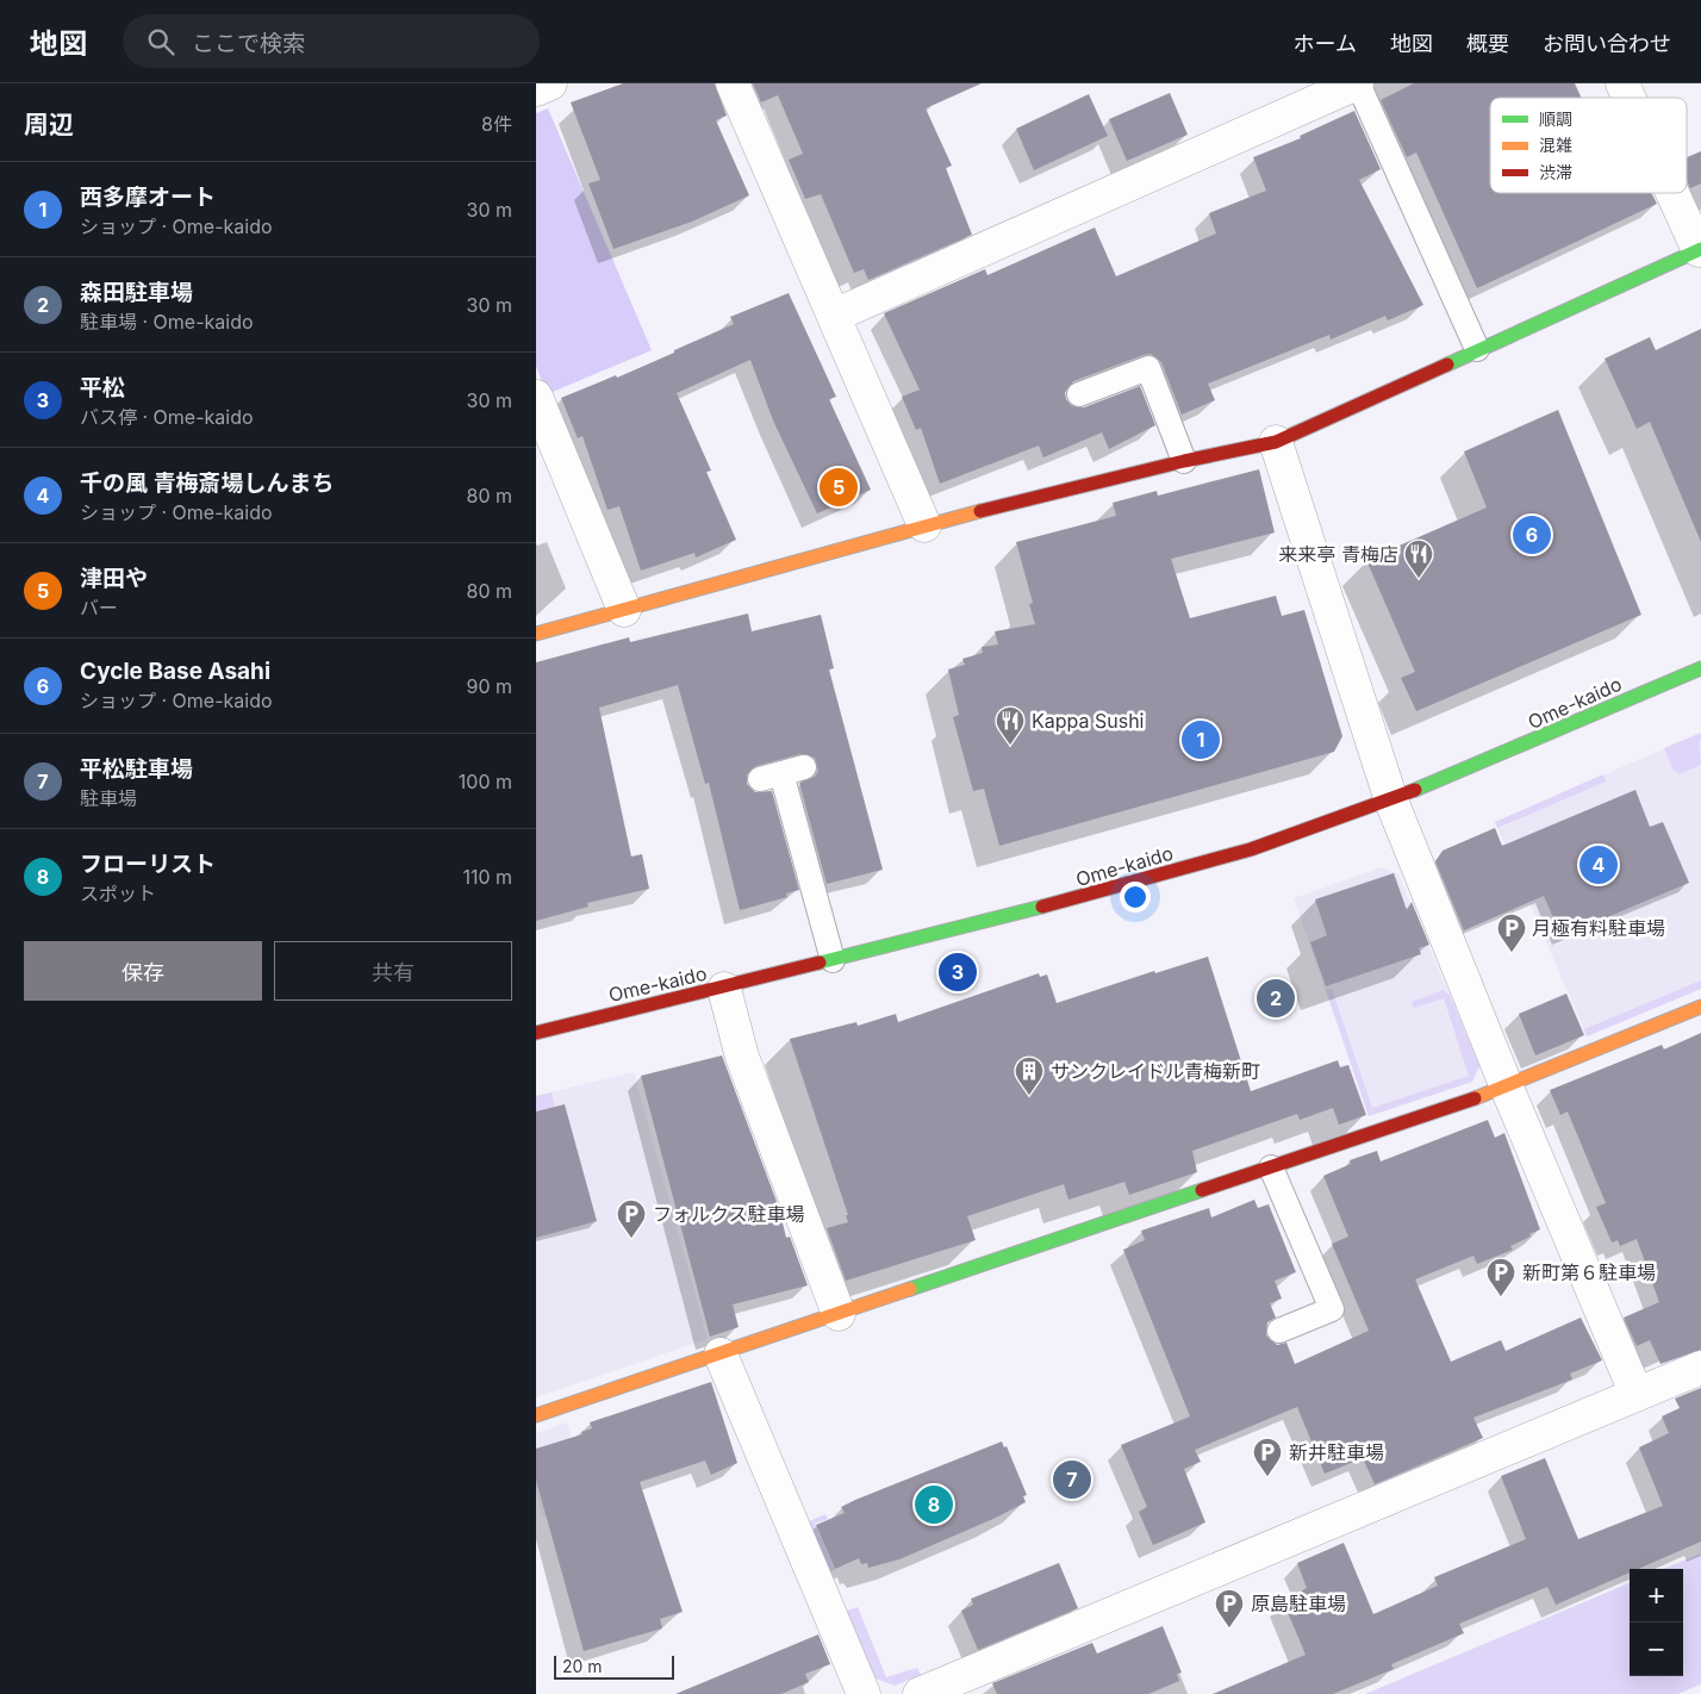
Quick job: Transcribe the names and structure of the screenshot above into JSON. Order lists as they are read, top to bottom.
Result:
{
  "streets": {
    "street": ["Ome-kaido"]
  },
  "places": {
    "restaurant": ["来来亭 青梅店", "Kappa Sushi"],
    "parking": [
      "月極有料駐車場",
      "フォルクス駐車場",
      "新町第６駐車場",
      "新井駐車場",
      "原島駐車場"
    ],
    "building": ["サンクレイドル青梅新町"]
  },
  "legend": ["順調", "混雑", "渋滞"],
  "scale_bar": "20 m",
  "page": {
    "header": "地図",
    "search": "ここで検索",
    "nav": [
      "ホーム",
      "地図",
      "概要",
      "お問い合わせ"
    ],
    "heading": ["周辺", "8件"],
    "list": [
      {
        "mark": "1",
        "name": "西多摩オート",
        "note": "ショップ · Ome-kaido",
        "value": "30 m"
      },
      {
        "mark": "2",
        "name": "森田駐車場",
        "note": "駐車場 · Ome-kaido",
        "value": "30 m"
      },
      {
        "mark": "3",
        "name": "平松",
        "note": "バス停 · Ome-kaido",
        "value": "30 m"
      },
      {
        "mark": "4",
        "name": "千の風 青梅斎場しんまち",
        "note": "ショップ · Ome-kaido",
        "value": "80 m"
      },
      {
        "mark": "5",
        "name": "津田や",
        "note": "バー",
        "value": "80 m"
      },
      {
        "mark": "6",
        "name": "Cycle Base Asahi",
        "note": "ショップ · Ome-kaido",
        "value": "90 m"
      },
      {
        "mark": "7",
        "name": "平松駐車場",
        "note": "駐車場",
        "value": "100 m"
      },
      {
        "mark": "8",
        "name": "フローリスト",
        "note": "スポット",
        "value": "110 m"
      }
    ],
    "pins": [
      "5",
      "6",
      "1",
      "4",
      "3",
      "2",
      "7",
      "8"
    ],
    "buttons": ["保存", "共有"],
    "map_buttons": ["+", "−"],
    "scale": "20 m"
  }
}
